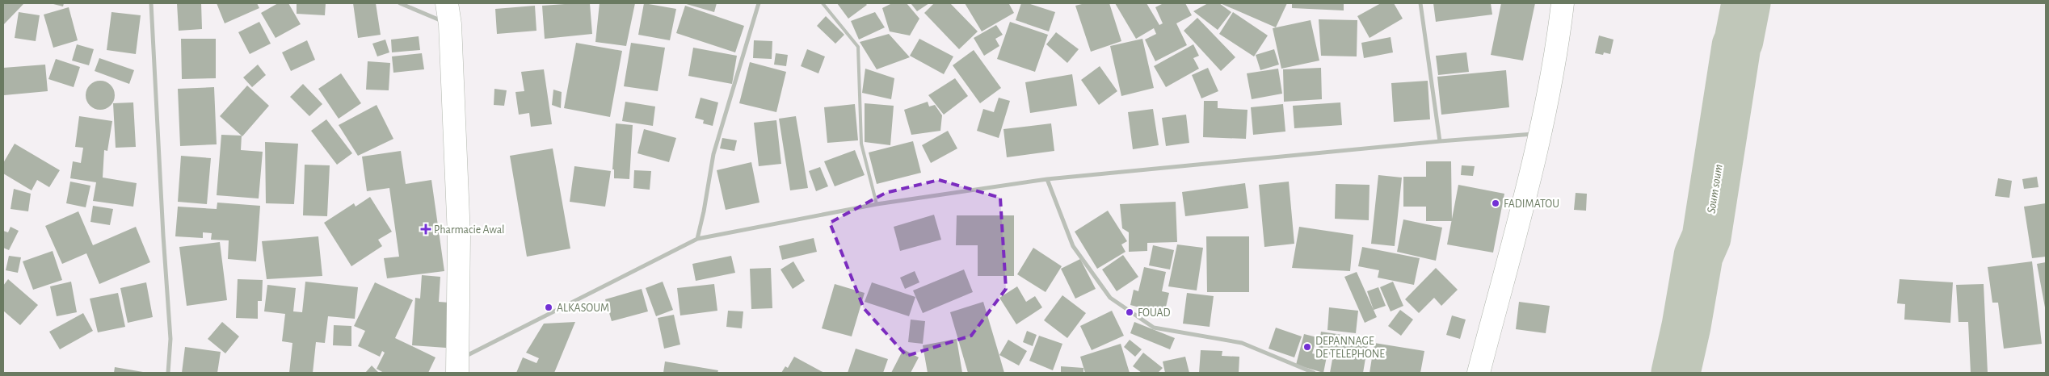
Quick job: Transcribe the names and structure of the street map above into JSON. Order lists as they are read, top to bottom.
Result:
{
  "water": ["Soum soum"],
  "places": {
    "other": [
      "FADIMATOU",
      "ALKASOUM",
      "FOUAD",
      "DEPANNAGE DE TELEPHONE"
    ],
    "health": ["Pharmacie Awal"]
  }
}
